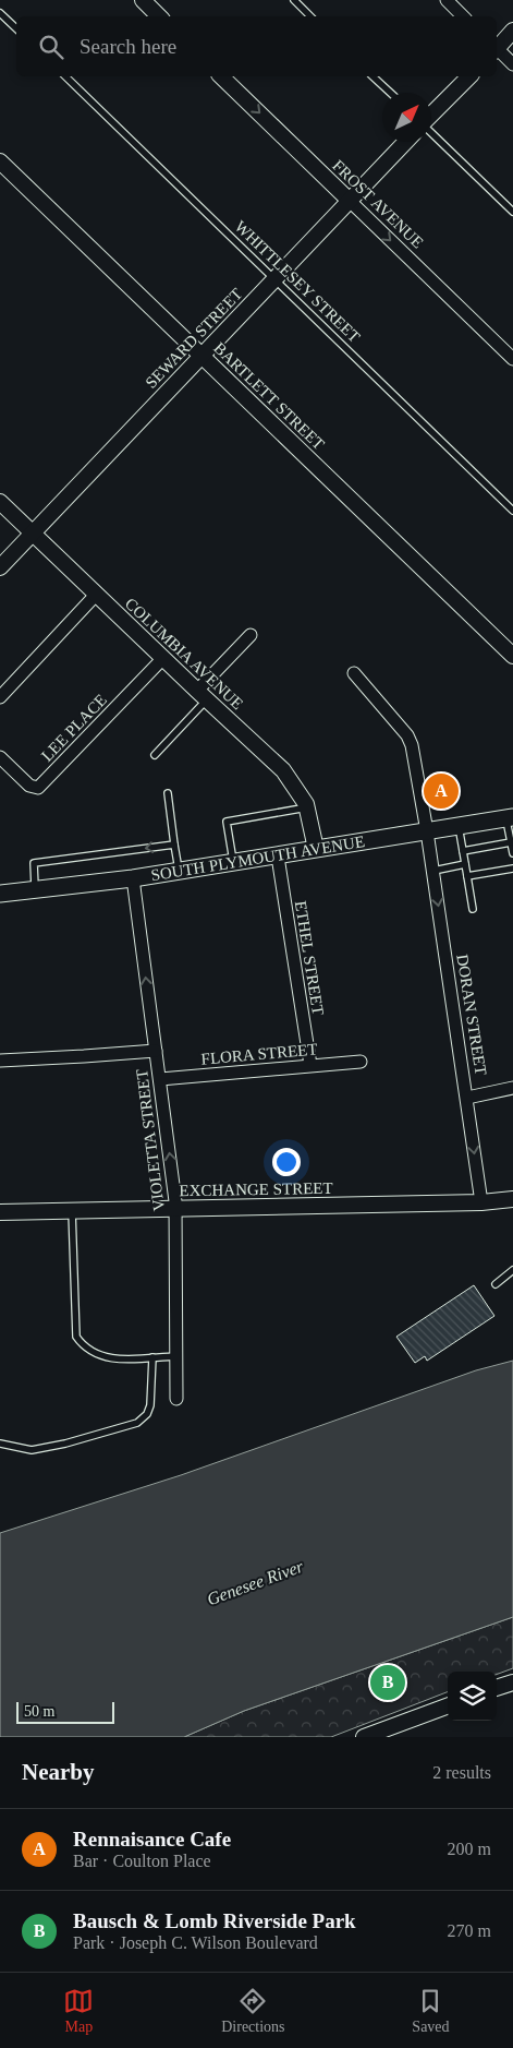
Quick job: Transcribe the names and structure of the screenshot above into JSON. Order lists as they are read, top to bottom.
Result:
{
  "streets": {
    "main road": ["SOUTH PLYMOUTH AVENUE"],
    "street": [
      "FROST AVENUE",
      "SEWARD STREET",
      "BARTLETT STREET",
      "COLUMBIA AVENUE",
      "LEE PLACE",
      "ETHEL STREET",
      "DORAN STREET",
      "FLORA STREET",
      "VIOLETTA STREET",
      "EXCHANGE STREET"
    ],
    "lane": ["WHITTLESEY STREET"]
  },
  "crossings": [
    ["FROST AVENUE", "SEWARD STREET"],
    ["WHITTLESEY STREET", "SEWARD STREET"],
    ["SEWARD STREET", "BARTLETT STREET"],
    ["SEWARD STREET", "COLUMBIA AVENUE"],
    ["COLUMBIA AVENUE", "LEE PLACE"],
    ["COLUMBIA AVENUE", "SOUTH PLYMOUTH AVENUE"],
    ["SOUTH PLYMOUTH AVENUE", "ETHEL STREET"],
    ["SOUTH PLYMOUTH AVENUE", "DORAN STREET"],
    ["SOUTH PLYMOUTH AVENUE", "VIOLETTA STREET"],
    ["ETHEL STREET", "FLORA STREET"],
    ["DORAN STREET", "EXCHANGE STREET"],
    ["FLORA STREET", "VIOLETTA STREET"],
    ["VIOLETTA STREET", "EXCHANGE STREET"]
  ],
  "one_way": ["FROST AVENUE", "DORAN STREET", "VIOLETTA STREET"],
  "water": ["Genesee River"],
  "scale_bar": "50 m",
  "north": "top right",
  "page": {
    "search": "Search here",
    "pins": ["A", "B"],
    "scale": "50 m",
    "heading": ["Nearby", "2 results"],
    "list": [
      {
        "mark": "A",
        "name": "Rennaisance Cafe",
        "note": "Bar · Coulton Place",
        "value": "200 m"
      },
      {
        "mark": "B",
        "name": "Bausch & Lomb Riverside Park",
        "note": "Park · Joseph C. Wilson Boulevard",
        "value": "270 m"
      }
    ],
    "nav": ["Map", "Directions", "Saved"]
  }
}
